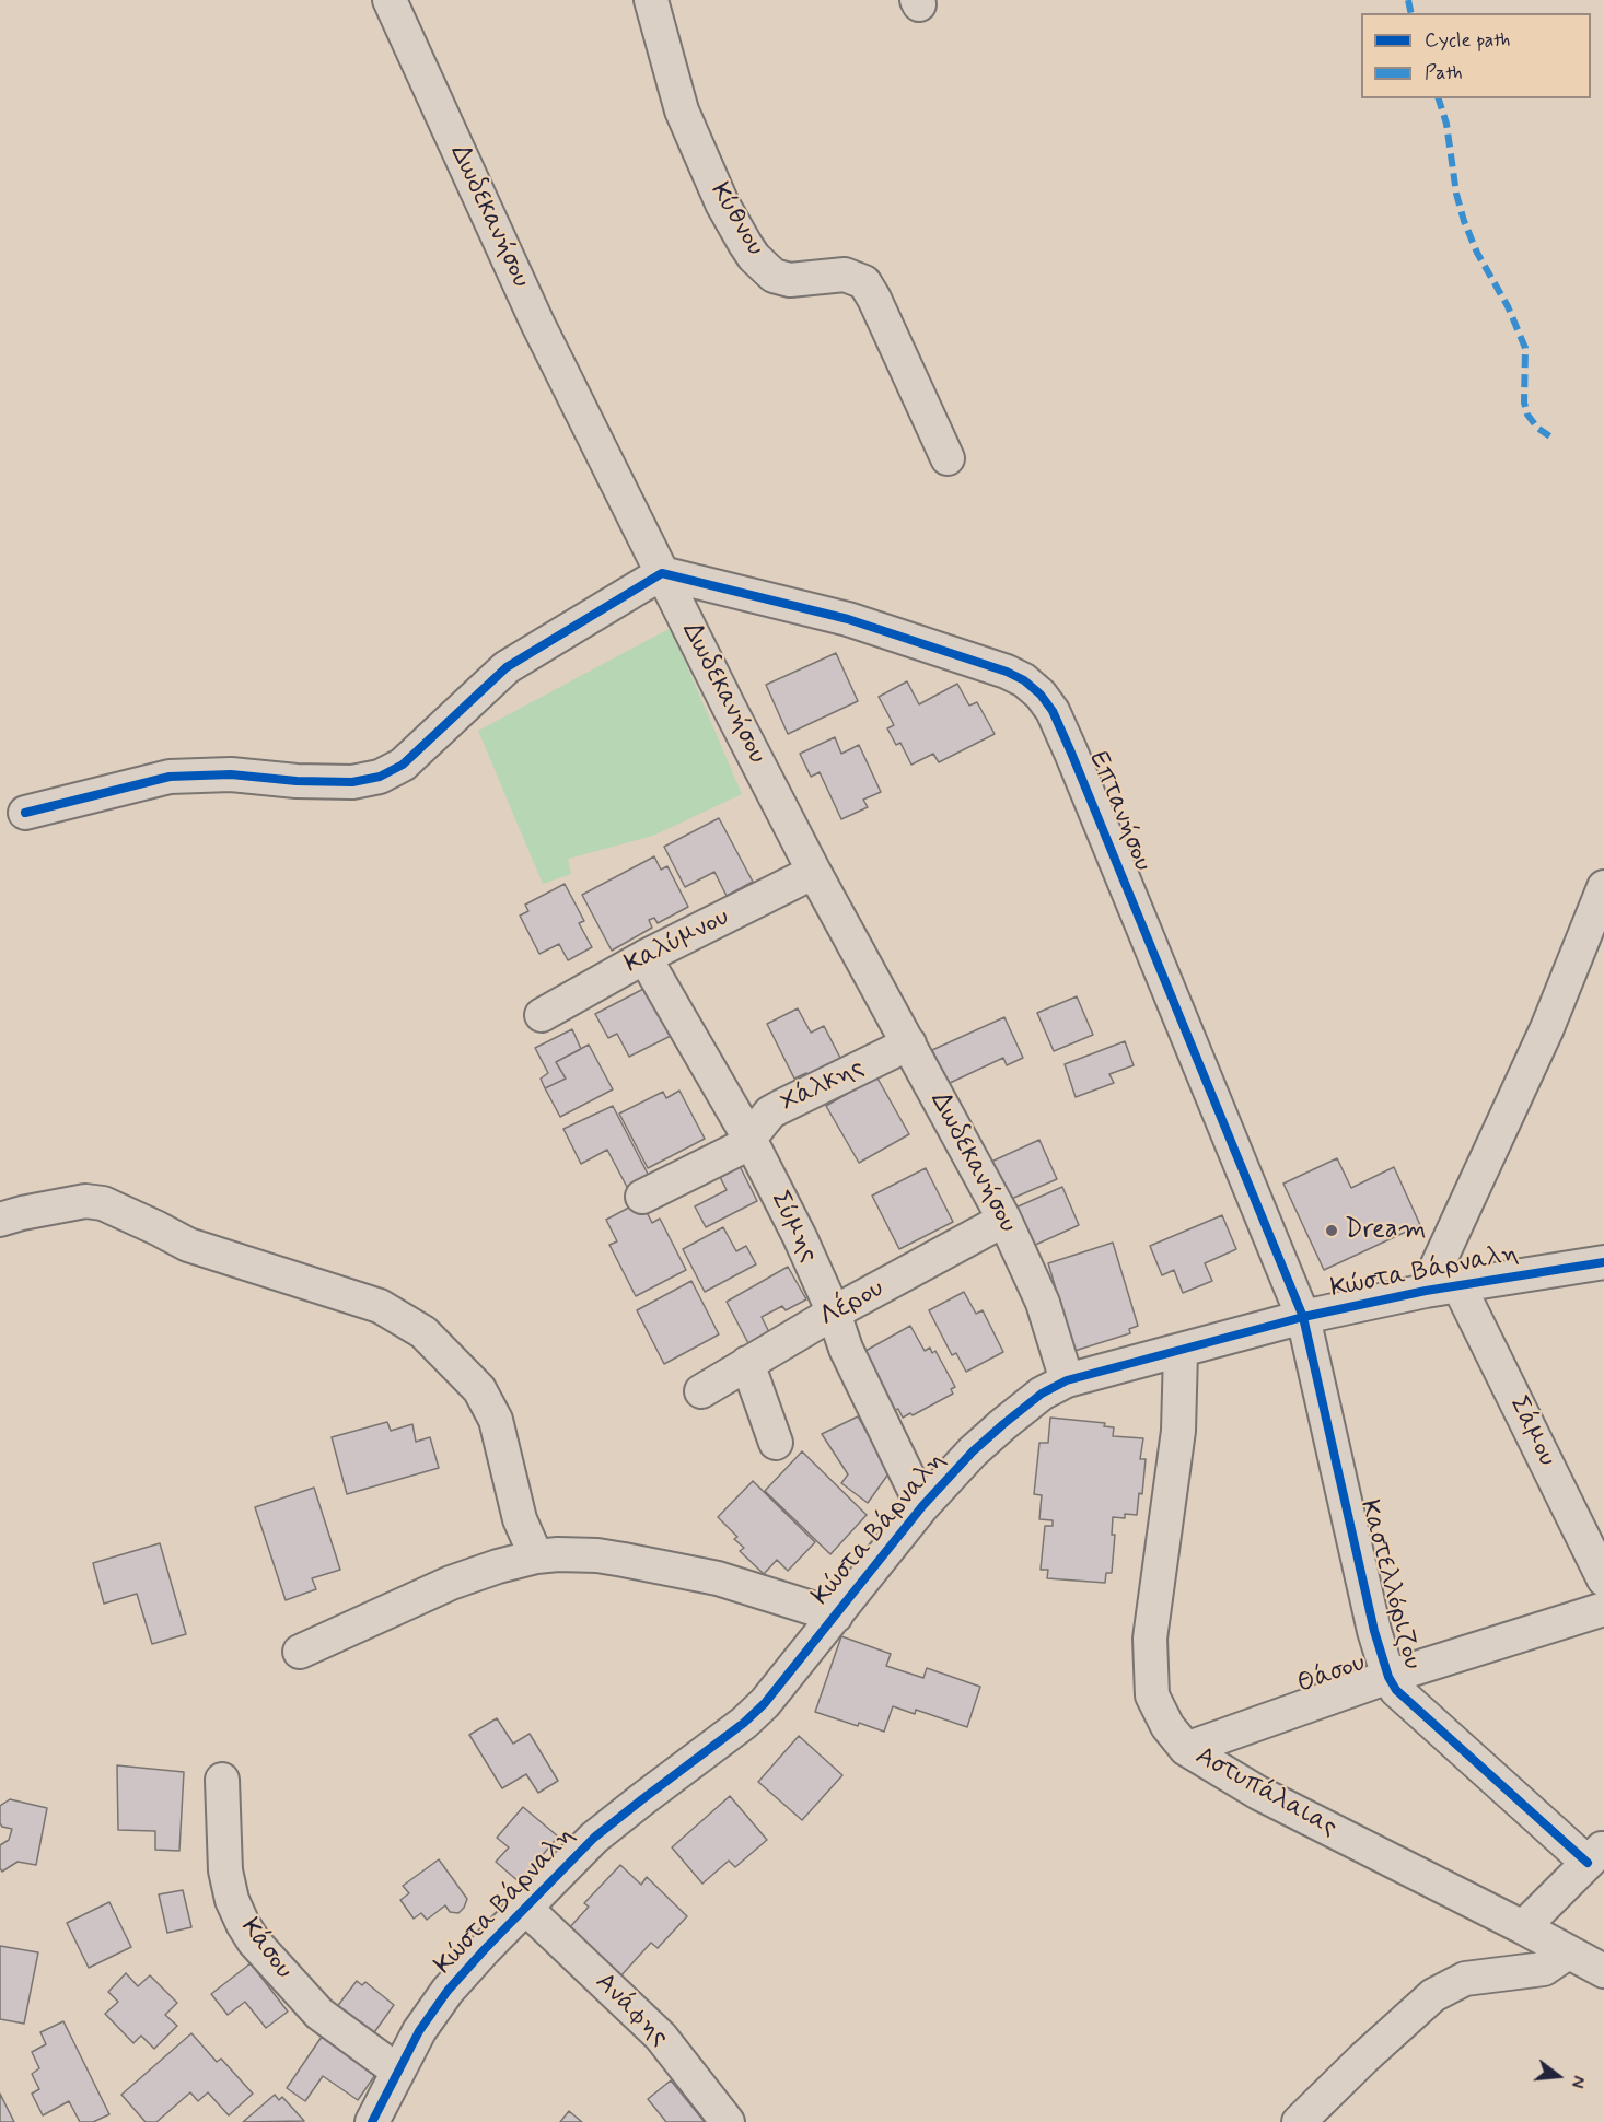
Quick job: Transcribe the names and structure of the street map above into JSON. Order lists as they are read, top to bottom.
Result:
{
  "streets": {
    "street": [
      "Δωδεκανήσου",
      "Κύθνου",
      "Επτανήσου",
      "Καλύμνου",
      "Χάλκης",
      "Σύμης",
      "Κώστα Βάρναλη",
      "Λέρου",
      "Σάμου",
      "Καστελλόριζου",
      "Θάσου",
      "Αστυπάλαιας",
      "Κάσου",
      "Ανάφης"
    ]
  },
  "crossings": [
    ["Δωδεκανήσου", "Επτανήσου"],
    ["Δωδεκανήσου", "Καλύμνου"],
    ["Δωδεκανήσου", "Χάλκης"],
    ["Δωδεκανήσου", "Κώστα Βάρναλη"],
    ["Δωδεκανήσου", "Λέρου"],
    ["Επτανήσου", "Κώστα Βάρναλη"],
    ["Επτανήσου", "Καστελλόριζου"],
    ["Καλύμνου", "Σύμης"],
    ["Χάλκης", "Σύμης"],
    ["Σύμης", "Κώστα Βάρναλη"],
    ["Σύμης", "Λέρου"],
    ["Κώστα Βάρναλη", "Σάμου"],
    ["Κώστα Βάρναλη", "Καστελλόριζου"],
    ["Κώστα Βάρναλη", "Αστυπάλαιας"],
    ["Κώστα Βάρναλη", "Κάσου"],
    ["Κώστα Βάρναλη", "Ανάφης"],
    ["Καστελλόριζου", "Θάσου"],
    ["Θάσου", "Αστυπάλαιας"]
  ],
  "places": ["Dream"],
  "legend": ["Cycle path", "Path"],
  "north": "right"
}
